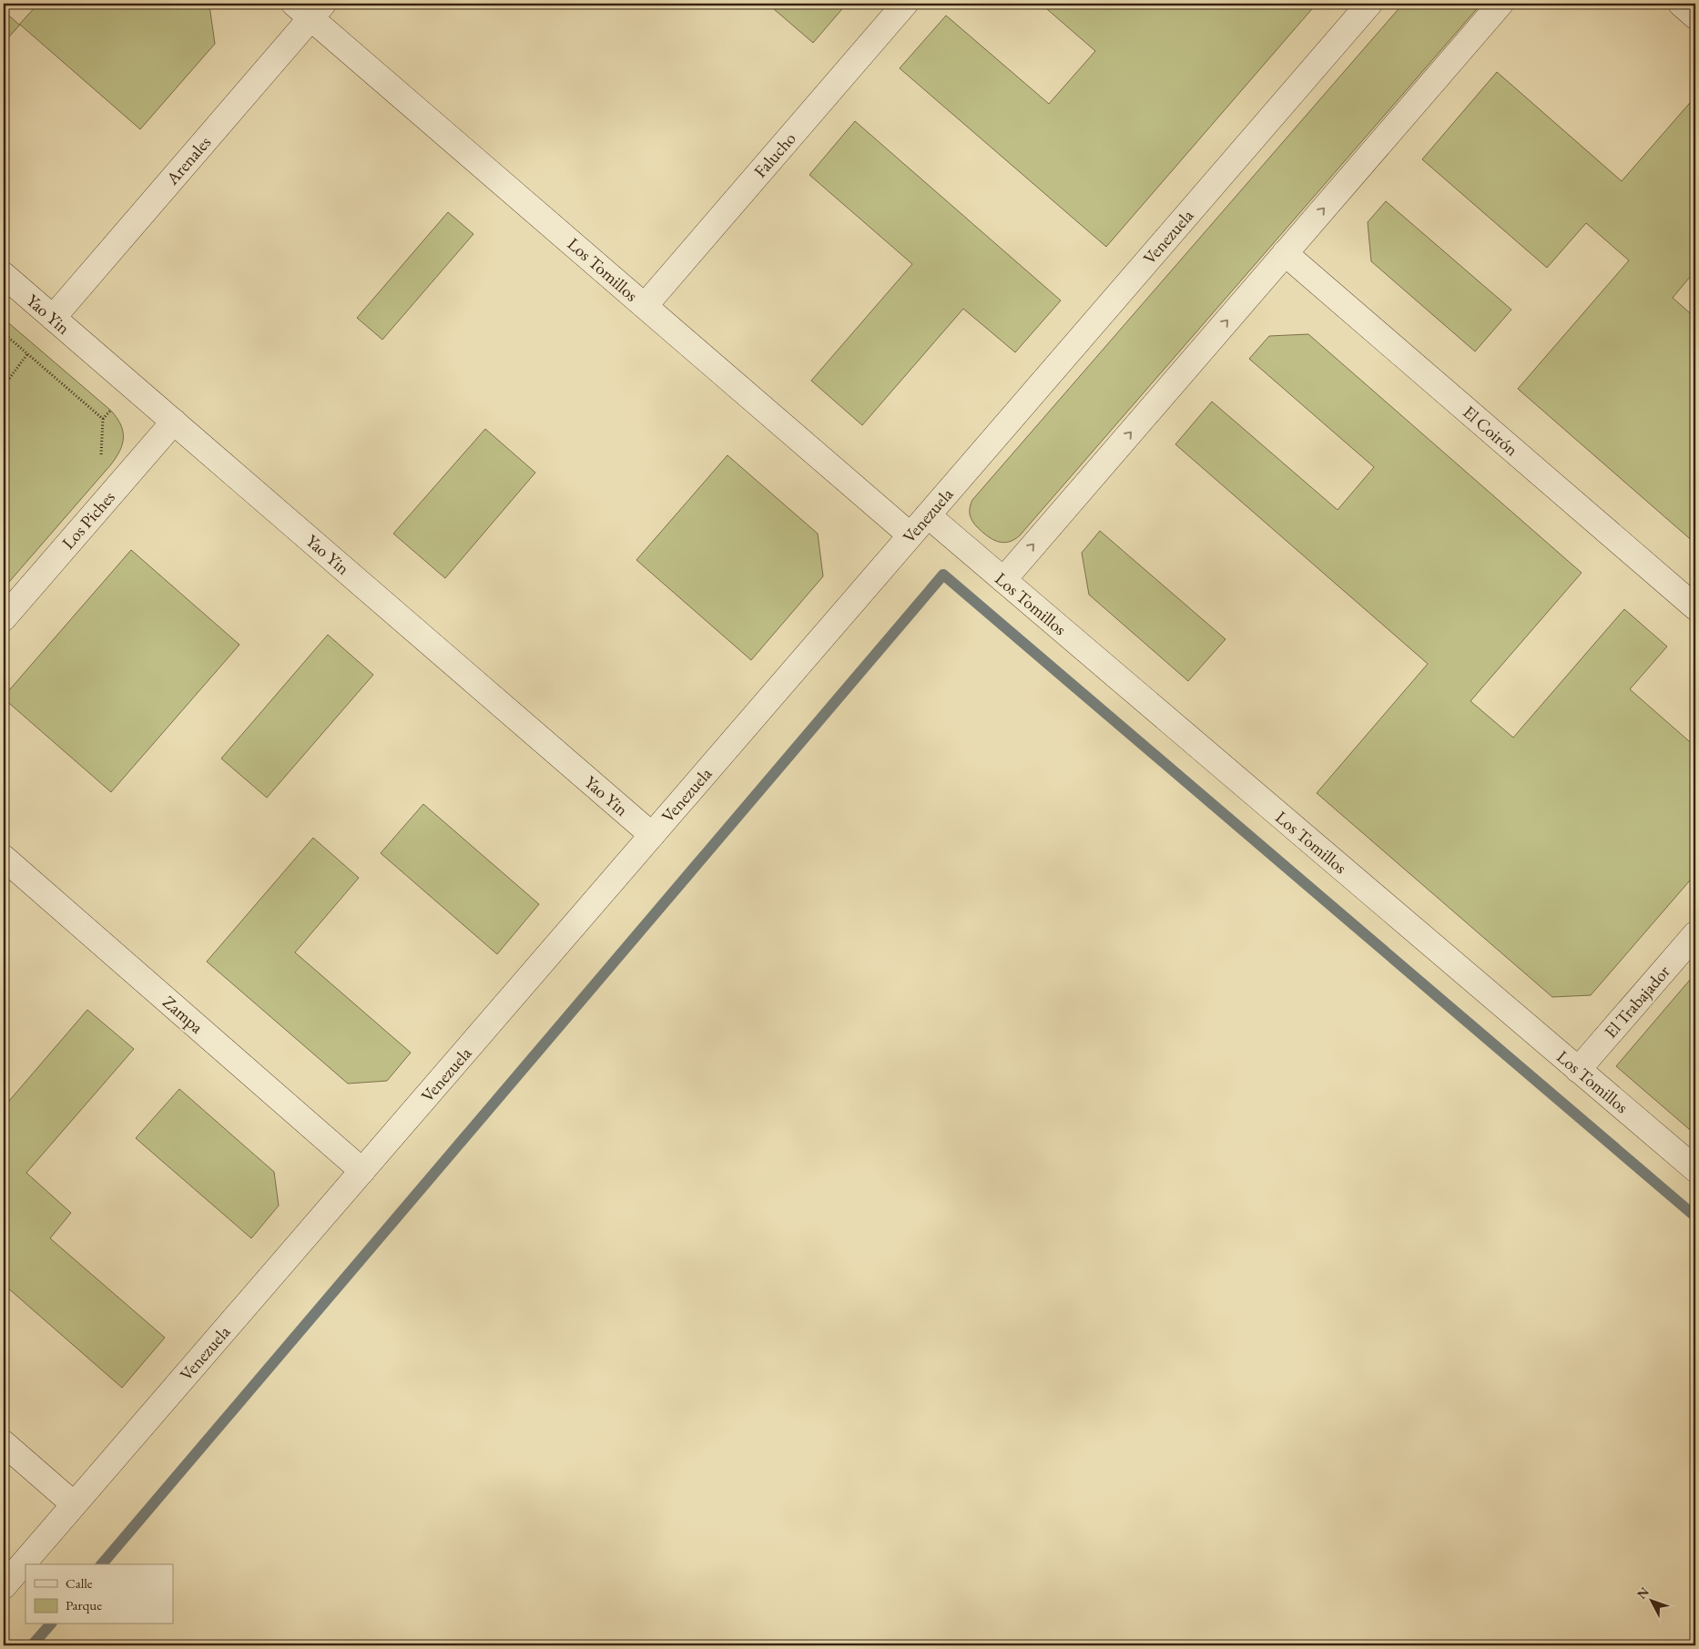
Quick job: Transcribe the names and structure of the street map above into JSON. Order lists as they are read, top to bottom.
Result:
{
  "streets": {
    "street": [
      "Falucho",
      "Arenales",
      "Venezuela",
      "Los Tomillos",
      "Yao Yin",
      "El Coirón",
      "Los Piches",
      "El Trabajador",
      "Zampa"
    ]
  },
  "crossings": [
    ["Falucho", "Los Tomillos"],
    ["Arenales", "Los Tomillos"],
    ["Arenales", "Yao Yin"],
    ["Venezuela", "Los Tomillos"],
    ["Venezuela", "Yao Yin"],
    ["Venezuela", "Zampa"],
    ["Los Tomillos", "El Trabajador"],
    ["Yao Yin", "Los Piches"]
  ],
  "legend": ["Calle", "Parque"],
  "north": "top left"
}
